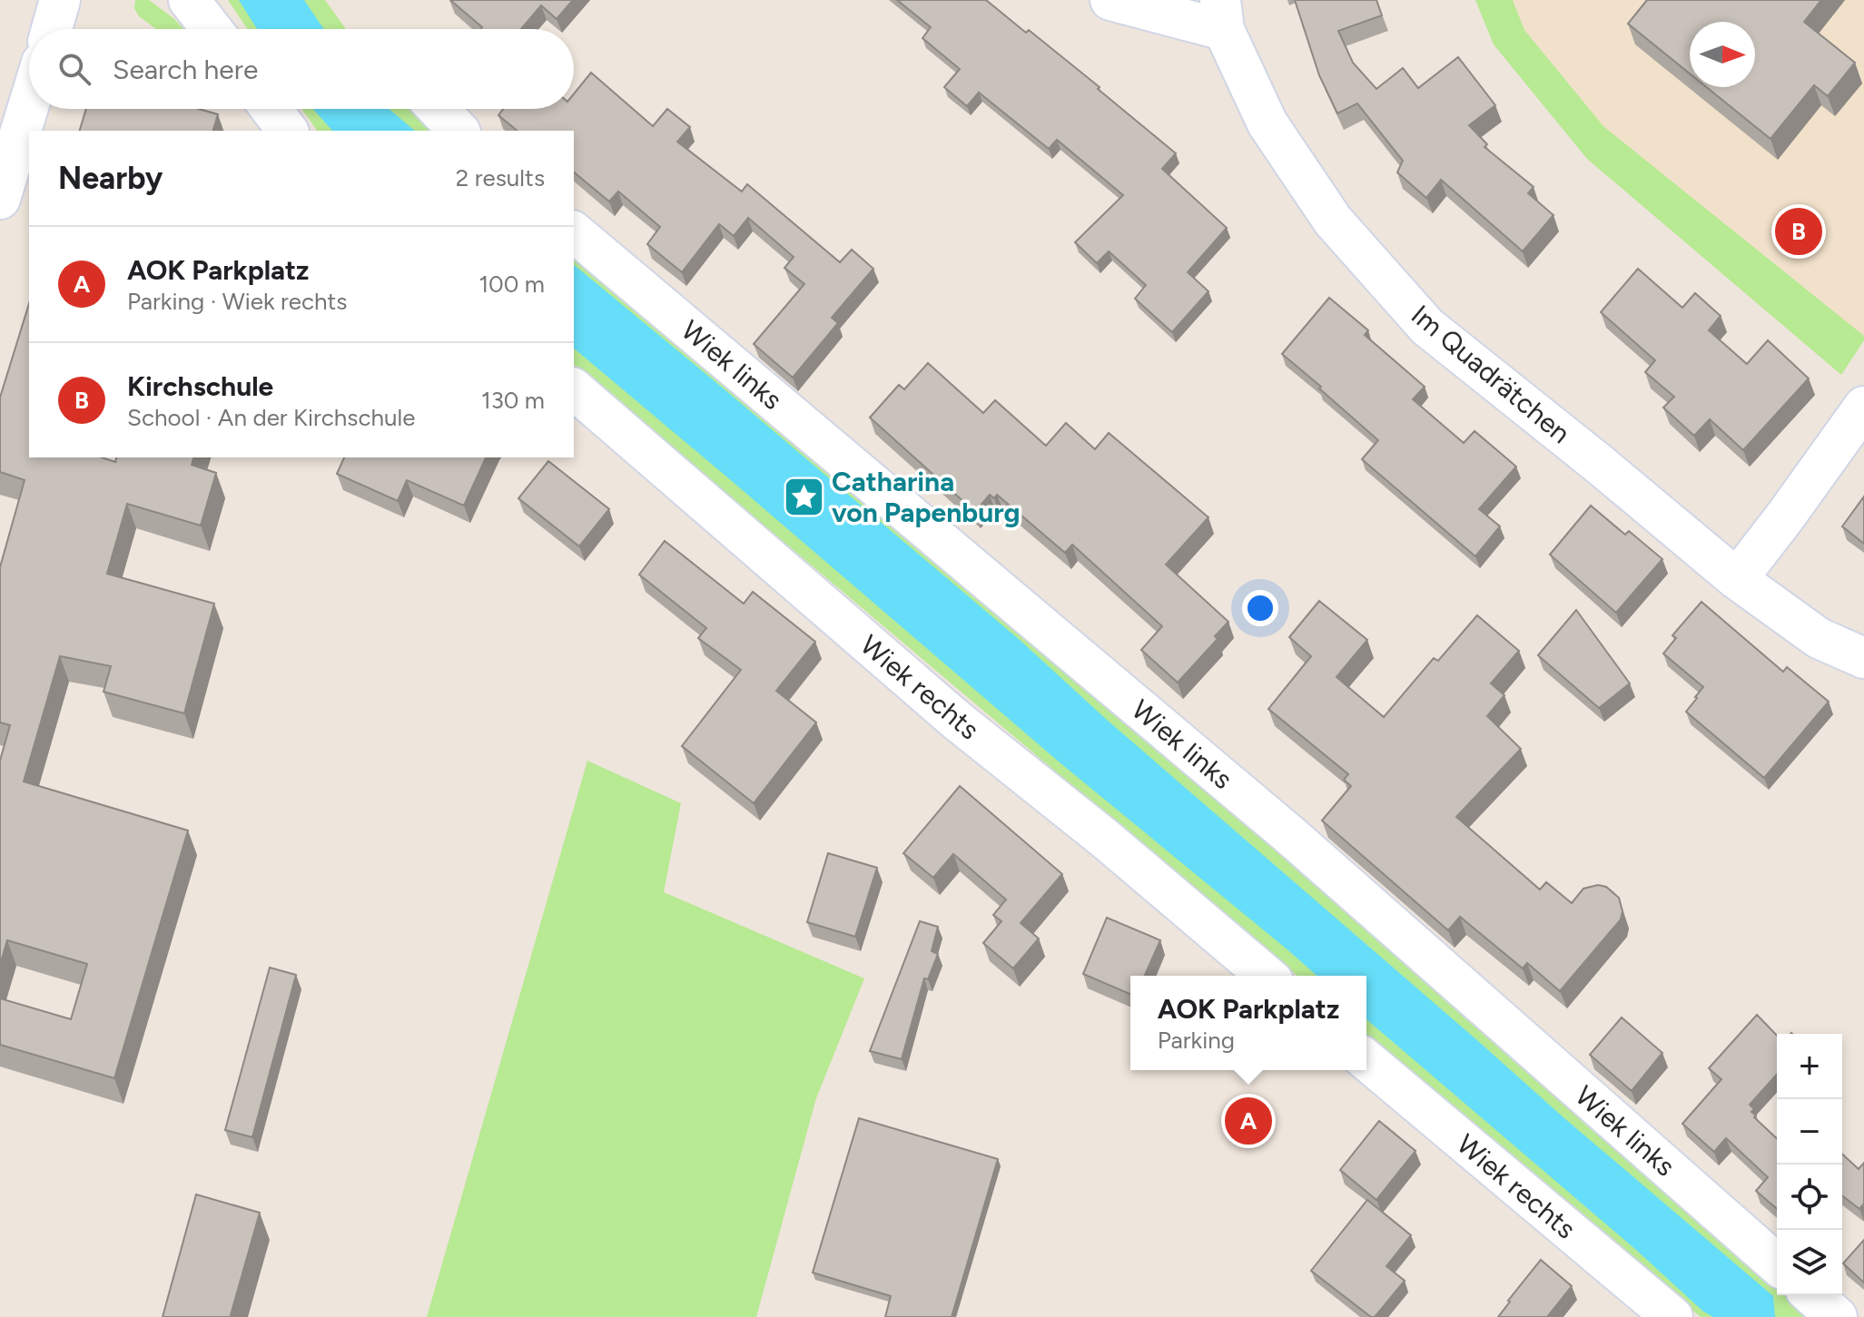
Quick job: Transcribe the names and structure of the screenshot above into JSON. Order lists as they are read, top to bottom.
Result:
{
  "streets": {
    "street": ["Wiek links", "Im Quadrätchen", "Wiek rechts"]
  },
  "places": {
    "place": ["Catharina von Papenburg"]
  },
  "north": "right",
  "page": {
    "search": "Search here",
    "heading": ["Nearby", "2 results"],
    "pins": ["B", "A"],
    "list": [
      {
        "mark": "A",
        "name": "AOK Parkplatz",
        "note": "Parking · Wiek rechts",
        "value": "100 m"
      },
      {
        "mark": "B",
        "name": "Kirchschule",
        "note": "School · An der Kirchschule",
        "value": "130 m"
      }
    ],
    "popup": ["AOK Parkplatz", "Parking"],
    "map_buttons": ["+", "−"]
  }
}
